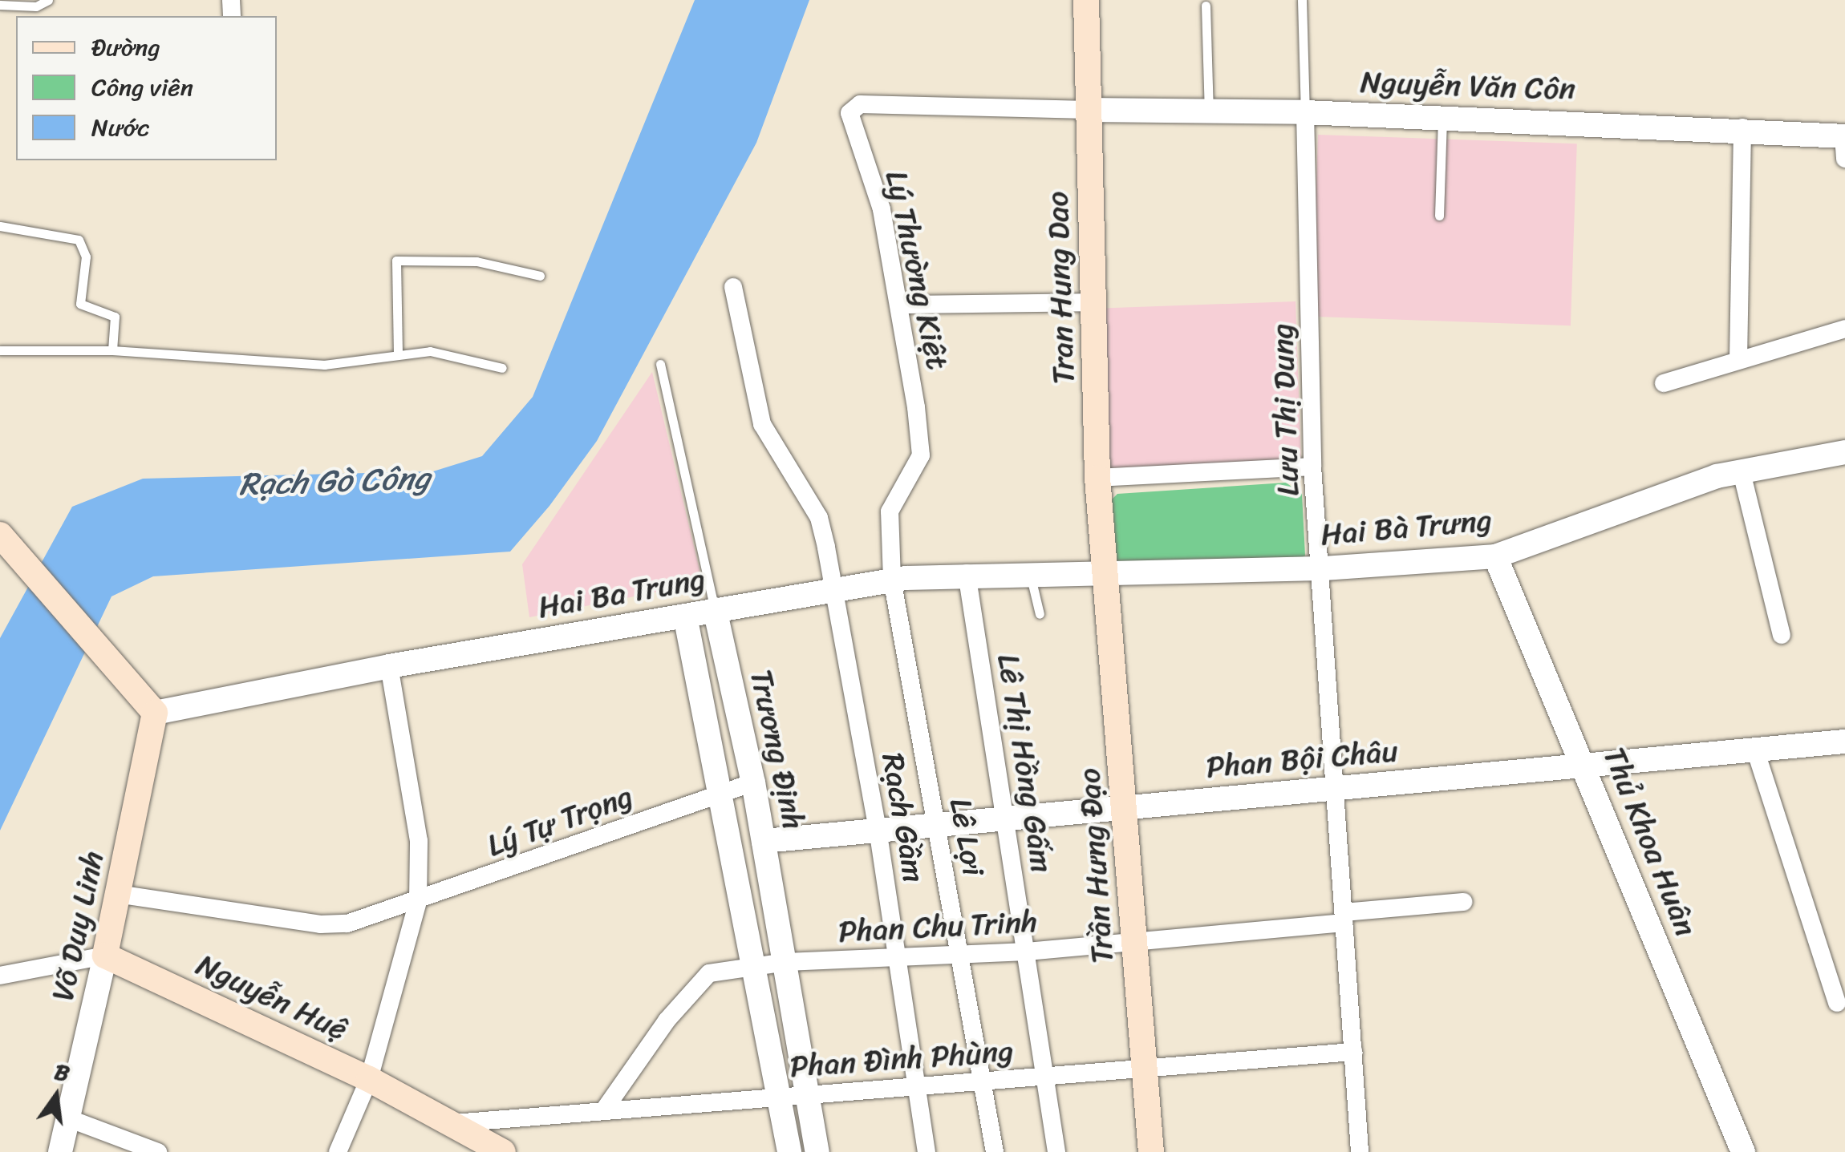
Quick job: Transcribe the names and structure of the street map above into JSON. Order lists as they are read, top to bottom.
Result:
{
  "streets": {
    "main road": [
      "Tran Hung Dao",
      "Trần Hưng Đạo",
      "Võ Duy Linh",
      "Nguyễn Huệ"
    ],
    "street": [
      "Nguyễn Văn Côn",
      "Lý Thường Kiệt",
      "Lưu Thị Dung",
      "Hai Bà Trưng",
      "Hai Ba Trung",
      "Trương Định",
      "Phan Bội Châu",
      "Lê Thị Hồng Gấm",
      "Rạch Gầm",
      "Lý Tự Trọng",
      "Lê Lợi",
      "Thủ Khoa Huân",
      "Phan Chu Trinh",
      "Phan Đình Phùng"
    ]
  },
  "crossings": [
    ["Nguyễn Văn Côn", "Lý Thường Kiệt"],
    ["Nguyễn Văn Côn", "Tran Hung Dao"],
    ["Nguyễn Văn Côn", "Lưu Thị Dung"],
    ["Lý Thường Kiệt", "Tran Hung Dao"],
    ["Lý Thường Kiệt", "Hai Ba Trung"],
    ["Lý Thường Kiệt", "Lê Lợi"],
    ["Tran Hung Dao", "Hai Bà Trưng"],
    ["Tran Hung Dao", "Hai Ba Trung"],
    ["Tran Hung Dao", "Trần Hưng Đạo"],
    ["Lưu Thị Dung", "Hai Bà Trưng"],
    ["Lưu Thị Dung", "Phan Bội Châu"],
    ["Lưu Thị Dung", "Phan Chu Trinh"],
    ["Lưu Thị Dung", "Phan Đình Phùng"],
    ["Hai Bà Trưng", "Hai Ba Trung"],
    ["Hai Bà Trưng", "Thủ Khoa Huân"],
    ["Hai Bà Trưng", "Trần Hưng Đạo"],
    ["Hai Ba Trung", "Trương Định"],
    ["Hai Ba Trung", "Lê Thị Hồng Gấm"],
    ["Hai Ba Trung", "Rạch Gầm"],
    ["Hai Ba Trung", "Lê Lợi"],
    ["Hai Ba Trung", "Trần Hưng Đạo"],
    ["Hai Ba Trung", "Võ Duy Linh"],
    ["Trương Định", "Phan Bội Châu"],
    ["Trương Định", "Lý Tự Trọng"],
    ["Trương Định", "Phan Chu Trinh"],
    ["Trương Định", "Phan Đình Phùng"],
    ["Phan Bội Châu", "Lê Thị Hồng Gấm"],
    ["Phan Bội Châu", "Rạch Gầm"],
    ["Phan Bội Châu", "Lê Lợi"],
    ["Phan Bội Châu", "Thủ Khoa Huân"],
    ["Phan Bội Châu", "Trần Hưng Đạo"],
    ["Lê Thị Hồng Gấm", "Phan Chu Trinh"],
    ["Lê Thị Hồng Gấm", "Phan Đình Phùng"],
    ["Rạch Gầm", "Phan Chu Trinh"],
    ["Rạch Gầm", "Phan Đình Phùng"],
    ["Lý Tự Trọng", "Võ Duy Linh"],
    ["Lê Lợi", "Phan Chu Trinh"],
    ["Lê Lợi", "Phan Đình Phùng"],
    ["Trần Hưng Đạo", "Phan Chu Trinh"],
    ["Trần Hưng Đạo", "Phan Đình Phùng"],
    ["Võ Duy Linh", "Nguyễn Huệ"],
    ["Phan Chu Trinh", "Phan Đình Phùng"],
    ["Nguyễn Huệ", "Phan Đình Phùng"]
  ],
  "water": ["Rạch Gò Công"],
  "legend": ["Đường", "Công viên", "Nước"],
  "north": "top"
}
